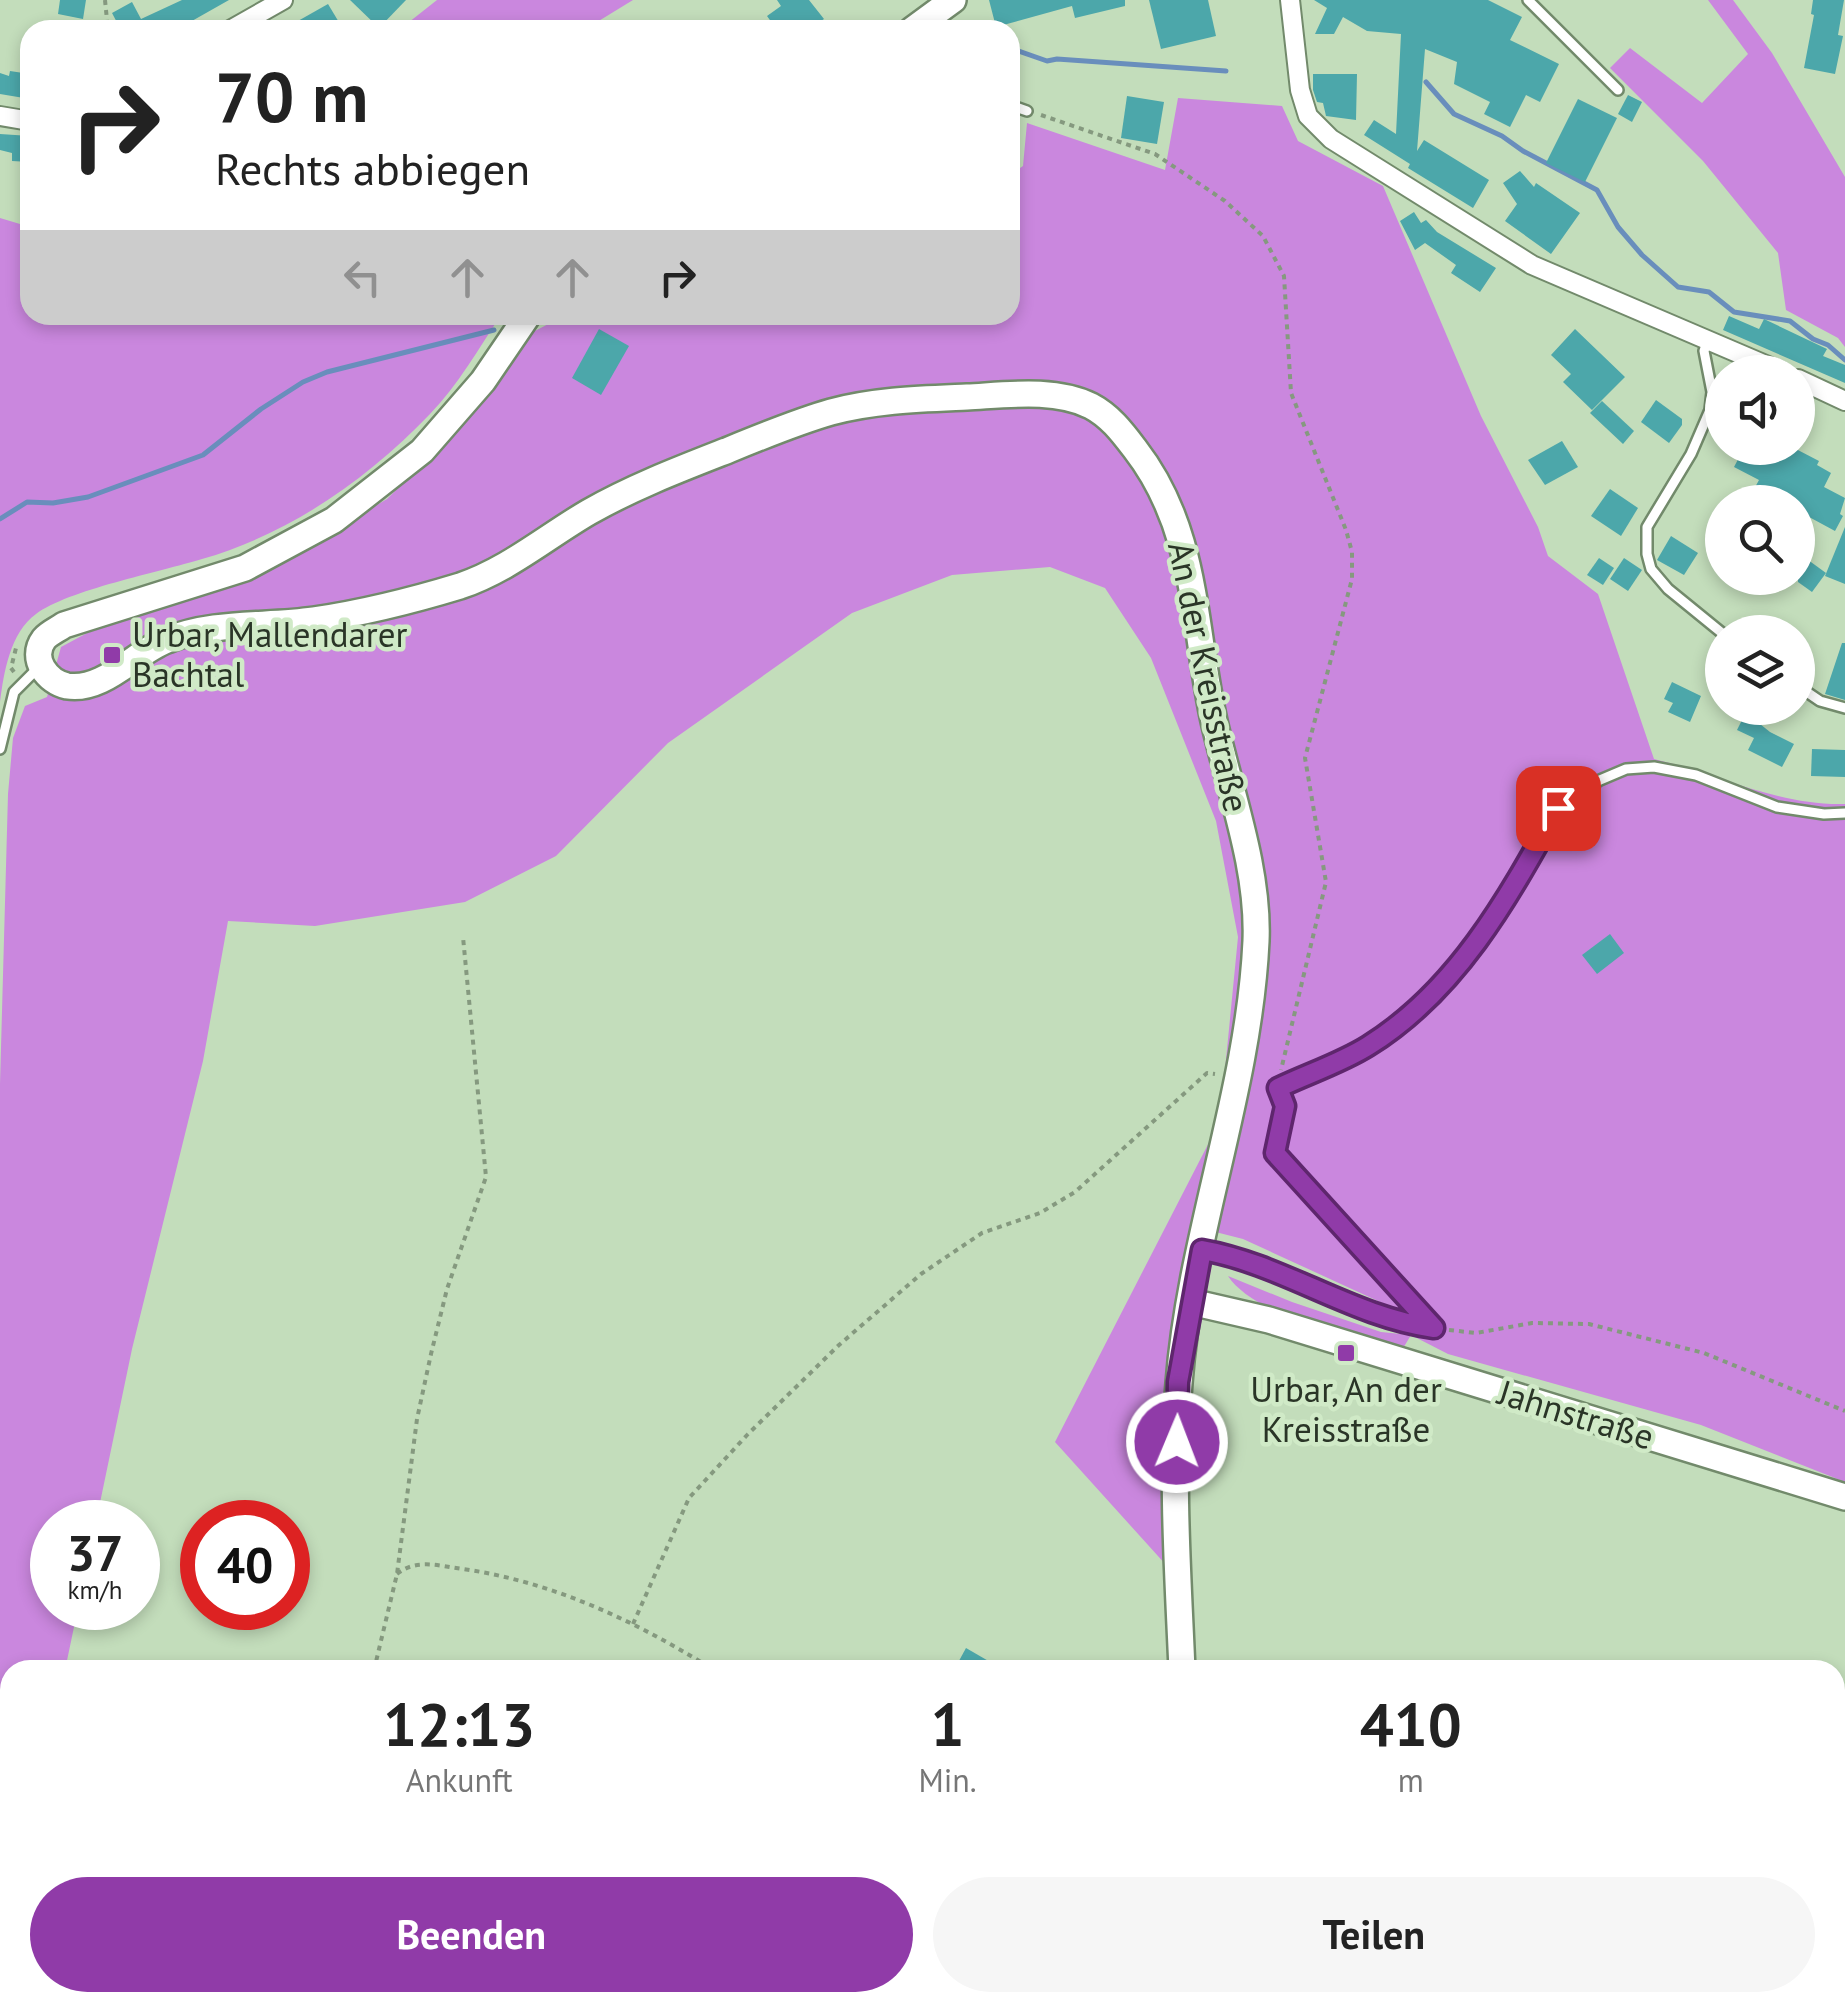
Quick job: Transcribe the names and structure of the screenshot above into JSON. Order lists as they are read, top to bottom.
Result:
{
  "streets": {
    "street": ["An der Kreisstraße", "Jahnstraße"]
  },
  "crossings": [
    ["An der Kreisstraße", "Jahnstraße"]
  ],
  "places": {
    "transit": ["Urbar, Mallendarer Bachtal", "Urbar, An der Kreisstraße"]
  },
  "page": {
    "turn": ["70 m", "Rechts abbiegen"],
    "speed": "37 km/h",
    "limit": "40",
    "eta": [
      "12:13",
      "Ankunft",
      "1",
      "Min.",
      "410",
      "m"
    ],
    "buttons": ["Beenden", "Teilen"]
  }
}
